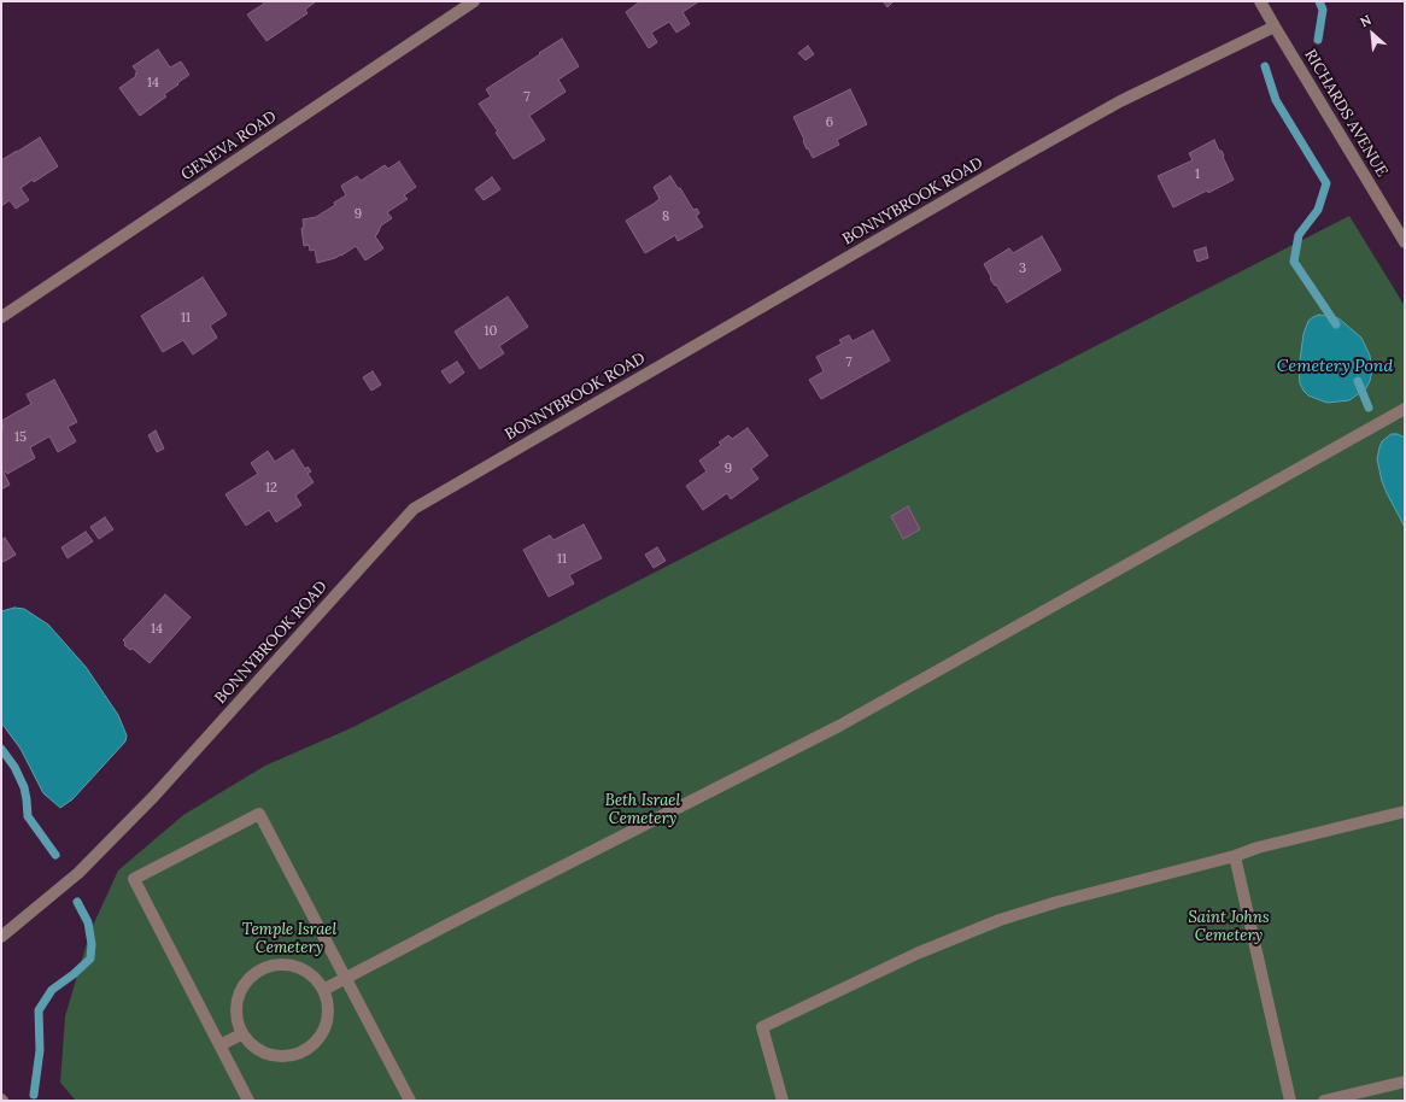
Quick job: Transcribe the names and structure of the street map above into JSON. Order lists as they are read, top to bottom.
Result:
{
  "streets": {
    "street": ["RICHARDS AVENUE", "GENEVA ROAD", "BONNYBROOK ROAD"]
  },
  "crossings": [
    ["RICHARDS AVENUE", "BONNYBROOK ROAD"]
  ],
  "water": ["Cemetery Pond"],
  "parks": ["Beth Israel Cemetery", "Saint Johns Cemetery", "Temple Israel Cemetery"],
  "house_numbers": [
    "14",
    "7",
    "6",
    "1",
    "9",
    "8",
    "3",
    "11",
    "10",
    "7",
    "15",
    "9",
    "12",
    "11",
    "14"
  ],
  "north": "top left"
}
